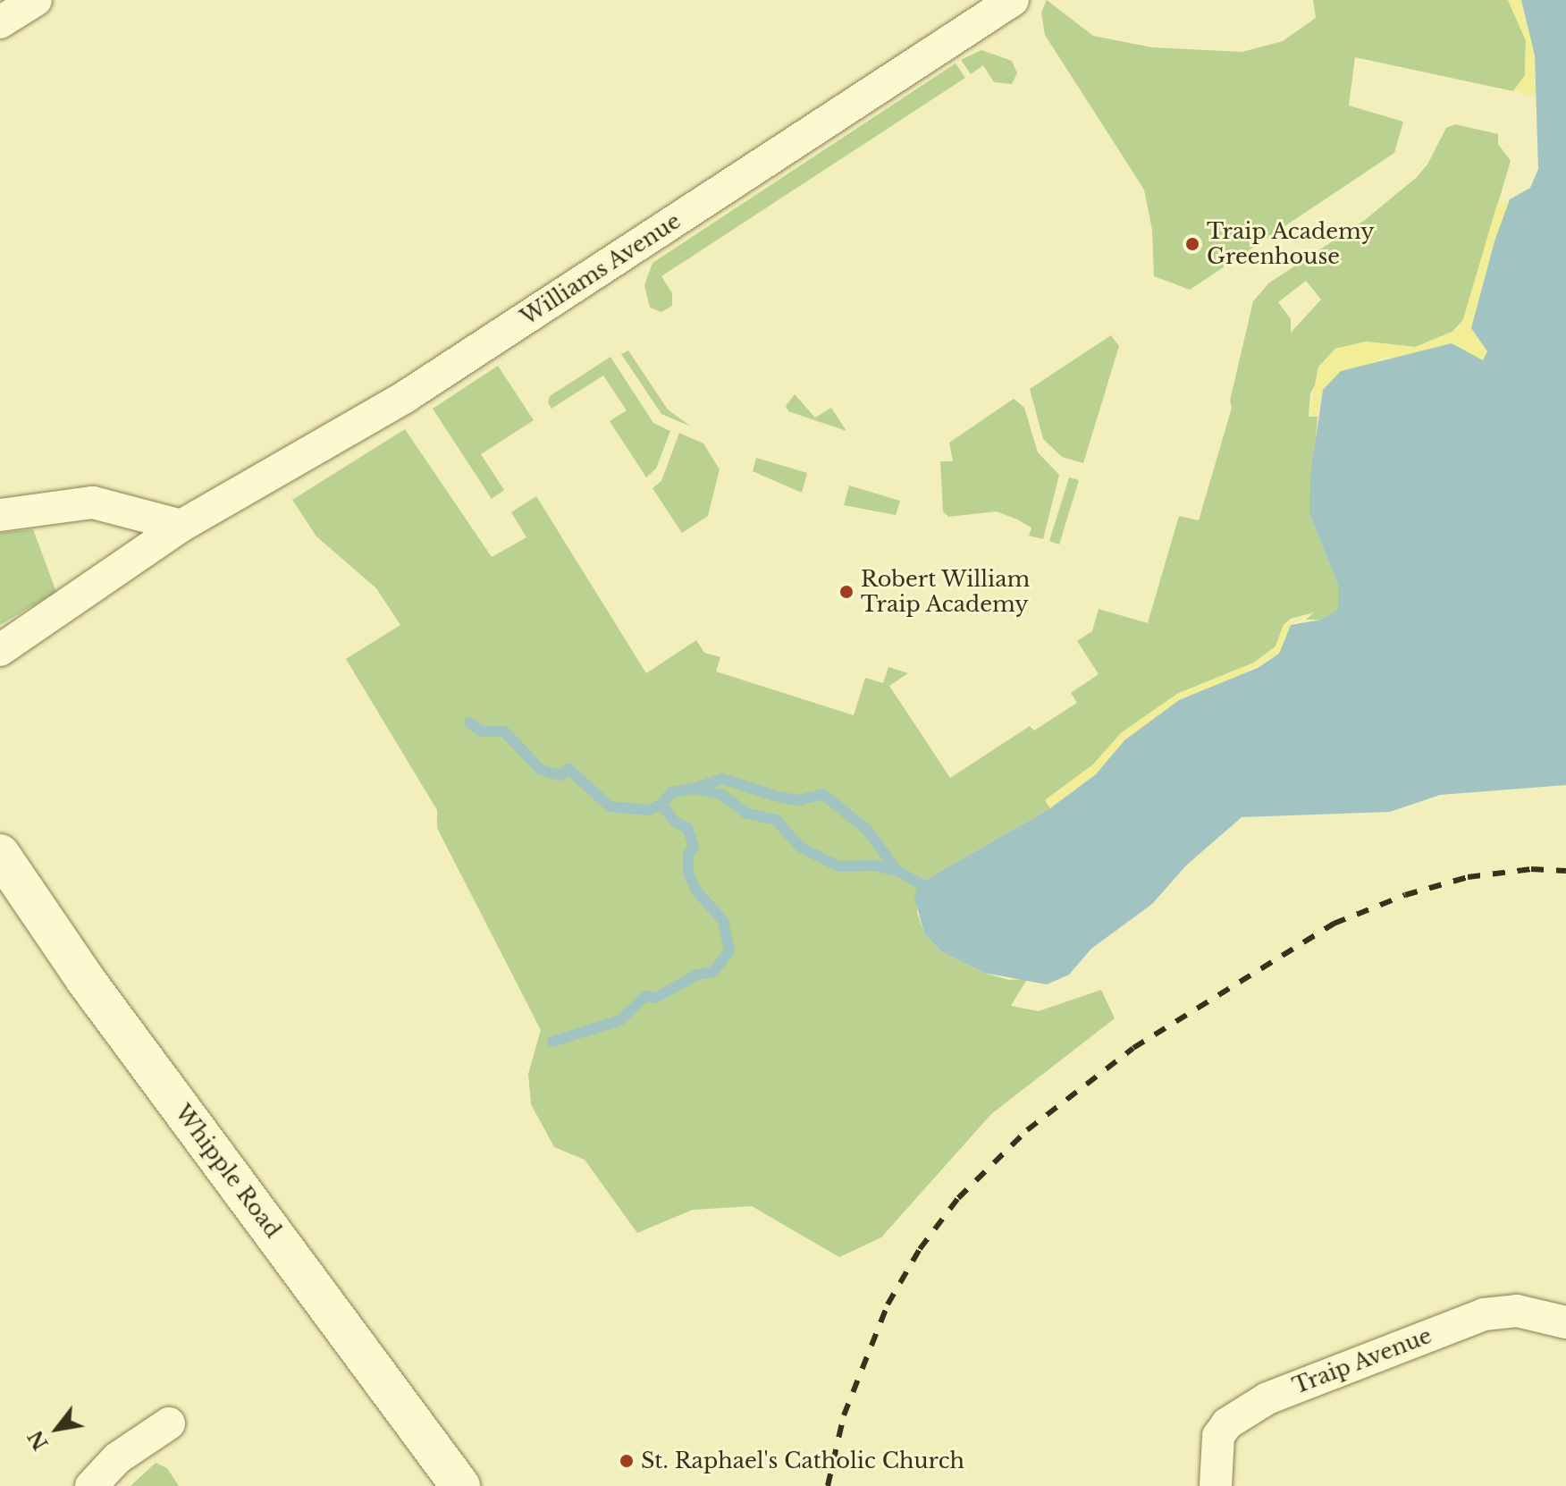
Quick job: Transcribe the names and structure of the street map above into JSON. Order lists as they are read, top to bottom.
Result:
{
  "streets": {
    "main road": ["Whipple Road"],
    "street": ["Williams Avenue", "Traip Avenue"]
  },
  "places": ["Traip Academy Greenhouse", "Robert William Traip Academy", "St. Raphael's Catholic Church"],
  "north": "bottom left"
}
